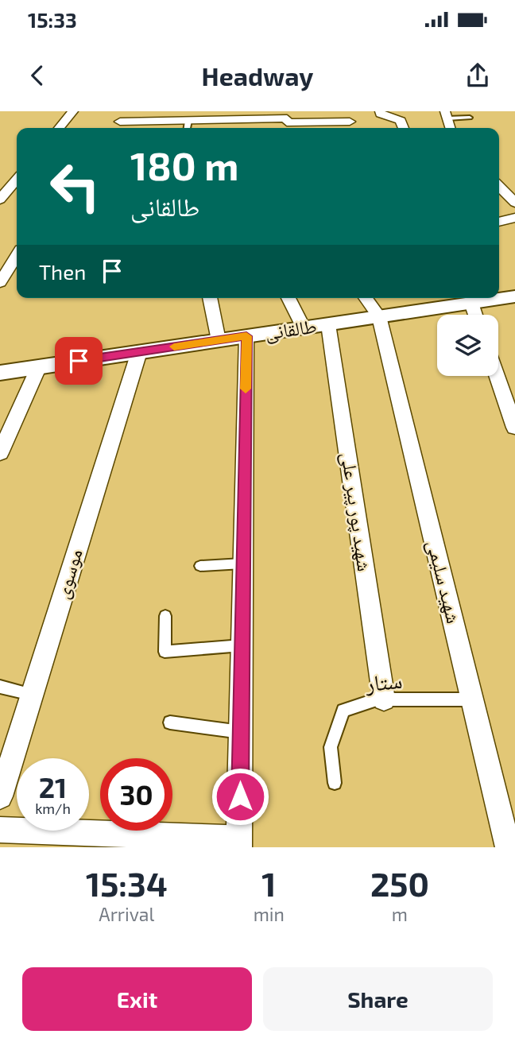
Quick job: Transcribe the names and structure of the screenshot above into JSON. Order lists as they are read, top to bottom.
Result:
{
  "streets": {
    "street": [
      "طالقانی",
      "شهید پور پیر علی",
      "موسوی",
      "شهید سلیمی"
    ],
    "lane": ["ستار"]
  },
  "crossings": [
    ["طالقانی", "شهید پور پیر علی"],
    ["طالقانی", "موسوی"],
    ["طالقانی", "شهید سلیمی"],
    ["شهید پور پیر علی", "ستار"],
    ["شهید سلیمی", "ستار"]
  ],
  "page": {
    "status": "15:33",
    "header": "Headway",
    "turn": ["180 m", "طالقانی"],
    "then": "Then",
    "speed": "21 km/h",
    "limit": "30",
    "eta": [
      "15:34",
      "Arrival",
      "1",
      "min",
      "250",
      "m"
    ],
    "buttons": ["Exit", "Share"]
  }
}
